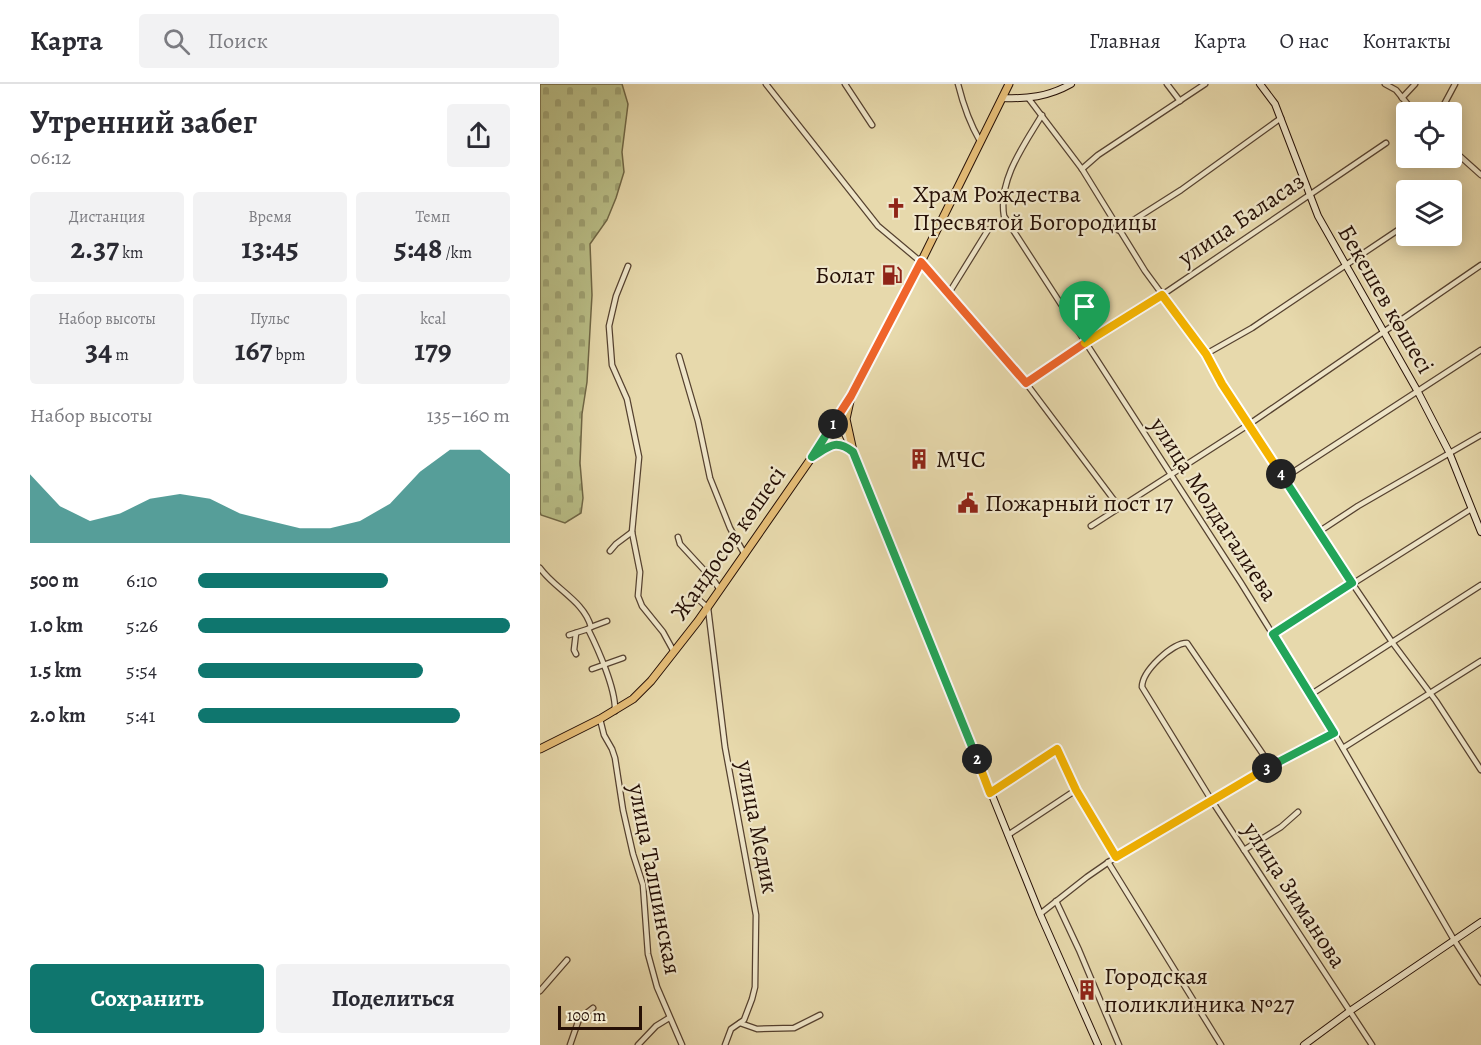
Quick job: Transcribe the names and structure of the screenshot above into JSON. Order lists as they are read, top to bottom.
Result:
{
  "streets": {
    "main road": ["Бекешев көшесі", "Жандосов көшесі"],
    "street": [
      "улица Баласаз",
      "улица Молдагалиева",
      "улица Медик",
      "улица Талшинская",
      "улица Зиманова"
    ]
  },
  "crossings": [
    ["улица Баласаз", "Бекешев көшесі"],
    ["улица Баласаз", "улица Молдагалиева"],
    ["Жандосов көшесі", "улица Медик"],
    ["Жандосов көшесі", "улица Талшинская"]
  ],
  "places": {
    "church": ["Храм Рождества Пресвятой Богородицы"],
    "fuel station": ["Болат"],
    "building": ["МЧС", "Городская поликлиника №27"],
    "public building": ["Пожарный пост 17"]
  },
  "scale_bar": "100 m",
  "page": {
    "header": "Карта",
    "search": "Поиск",
    "nav": [
      "Главная",
      "Карта",
      "О нас",
      "Контакты"
    ],
    "heading": ["Утренний забег", "06:12"],
    "stats": [
      ["Дистанция", "2.37 km"],
      ["Время", "13:45"],
      ["Темп", "5:48 /km"],
      ["Набор высоты", "34 m"],
      ["Пульс", "167 bpm"],
      ["kcal", "179"]
    ],
    "chart": ["Набор высоты", "135–160 m"],
    "pins": [
      "1",
      "4",
      "2",
      "3"
    ],
    "list": [
      {
        "name": "500 m",
        "note": "6:10"
      },
      {
        "name": "1.0 km",
        "note": "5:26"
      },
      {
        "name": "1.5 km",
        "note": "5:54"
      },
      {
        "name": "2.0 km",
        "note": "5:41"
      }
    ],
    "buttons": ["Сохранить", "Поделиться"],
    "scale": "100 m"
  }
}
